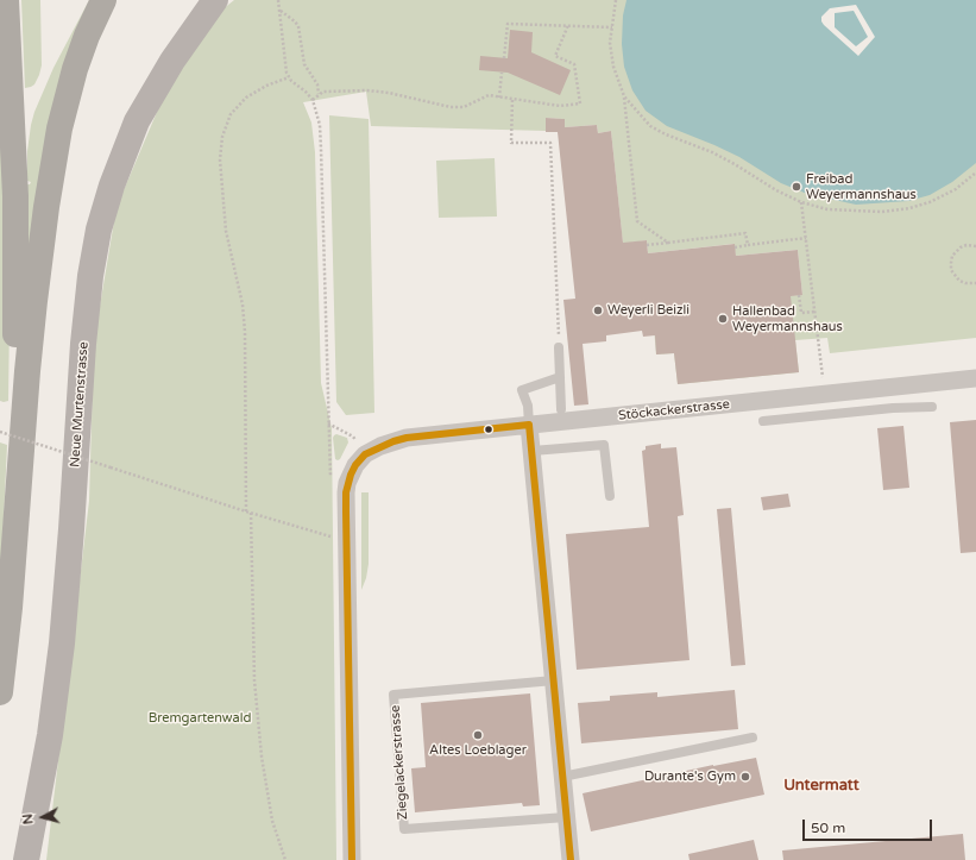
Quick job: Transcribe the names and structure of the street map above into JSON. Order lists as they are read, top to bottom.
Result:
{
  "streets": {
    "main road": ["Neue Murtenstrasse"],
    "street": ["Stöckackerstrasse"],
    "lane": ["Ziegelackerstrasse"]
  },
  "districts": ["Untermatt"],
  "parks": ["Bremgartenwald"],
  "places": [
    "Freibad Weyermannshaus",
    "Weyerli Beizli",
    "Hallenbad Weyermannshaus",
    "Altes Loeblager",
    "Durante's Gym"
  ],
  "scale_bar": "50 m",
  "north": "left"
}
